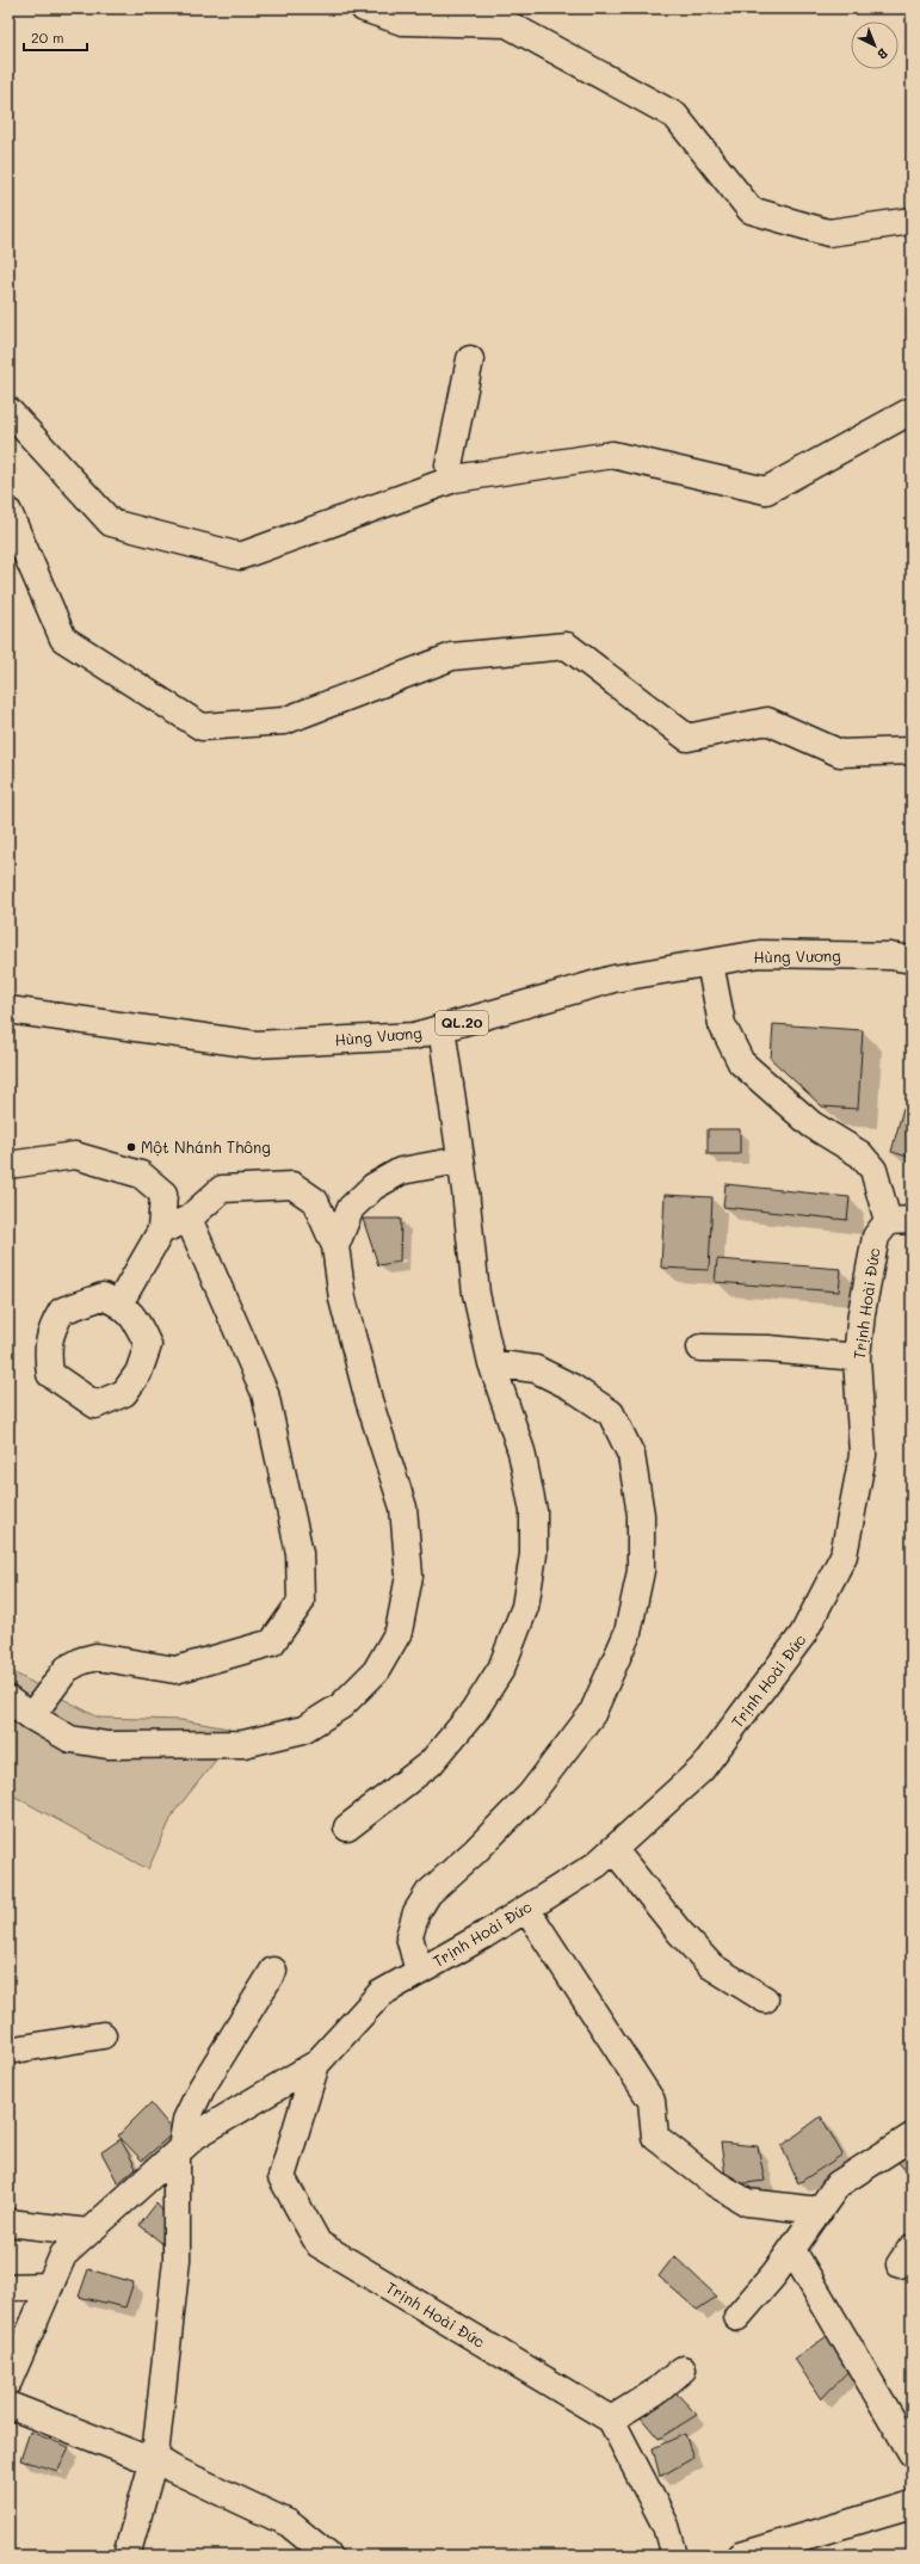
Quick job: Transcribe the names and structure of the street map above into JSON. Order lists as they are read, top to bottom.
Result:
{
  "streets": {
    "main road": ["Hùng Vương", "QL.20", "Trịnh Hoài Đức"]
  },
  "places": ["Một Nhánh Thông"],
  "scale_bar": "20 m",
  "north": "bottom right"
}
